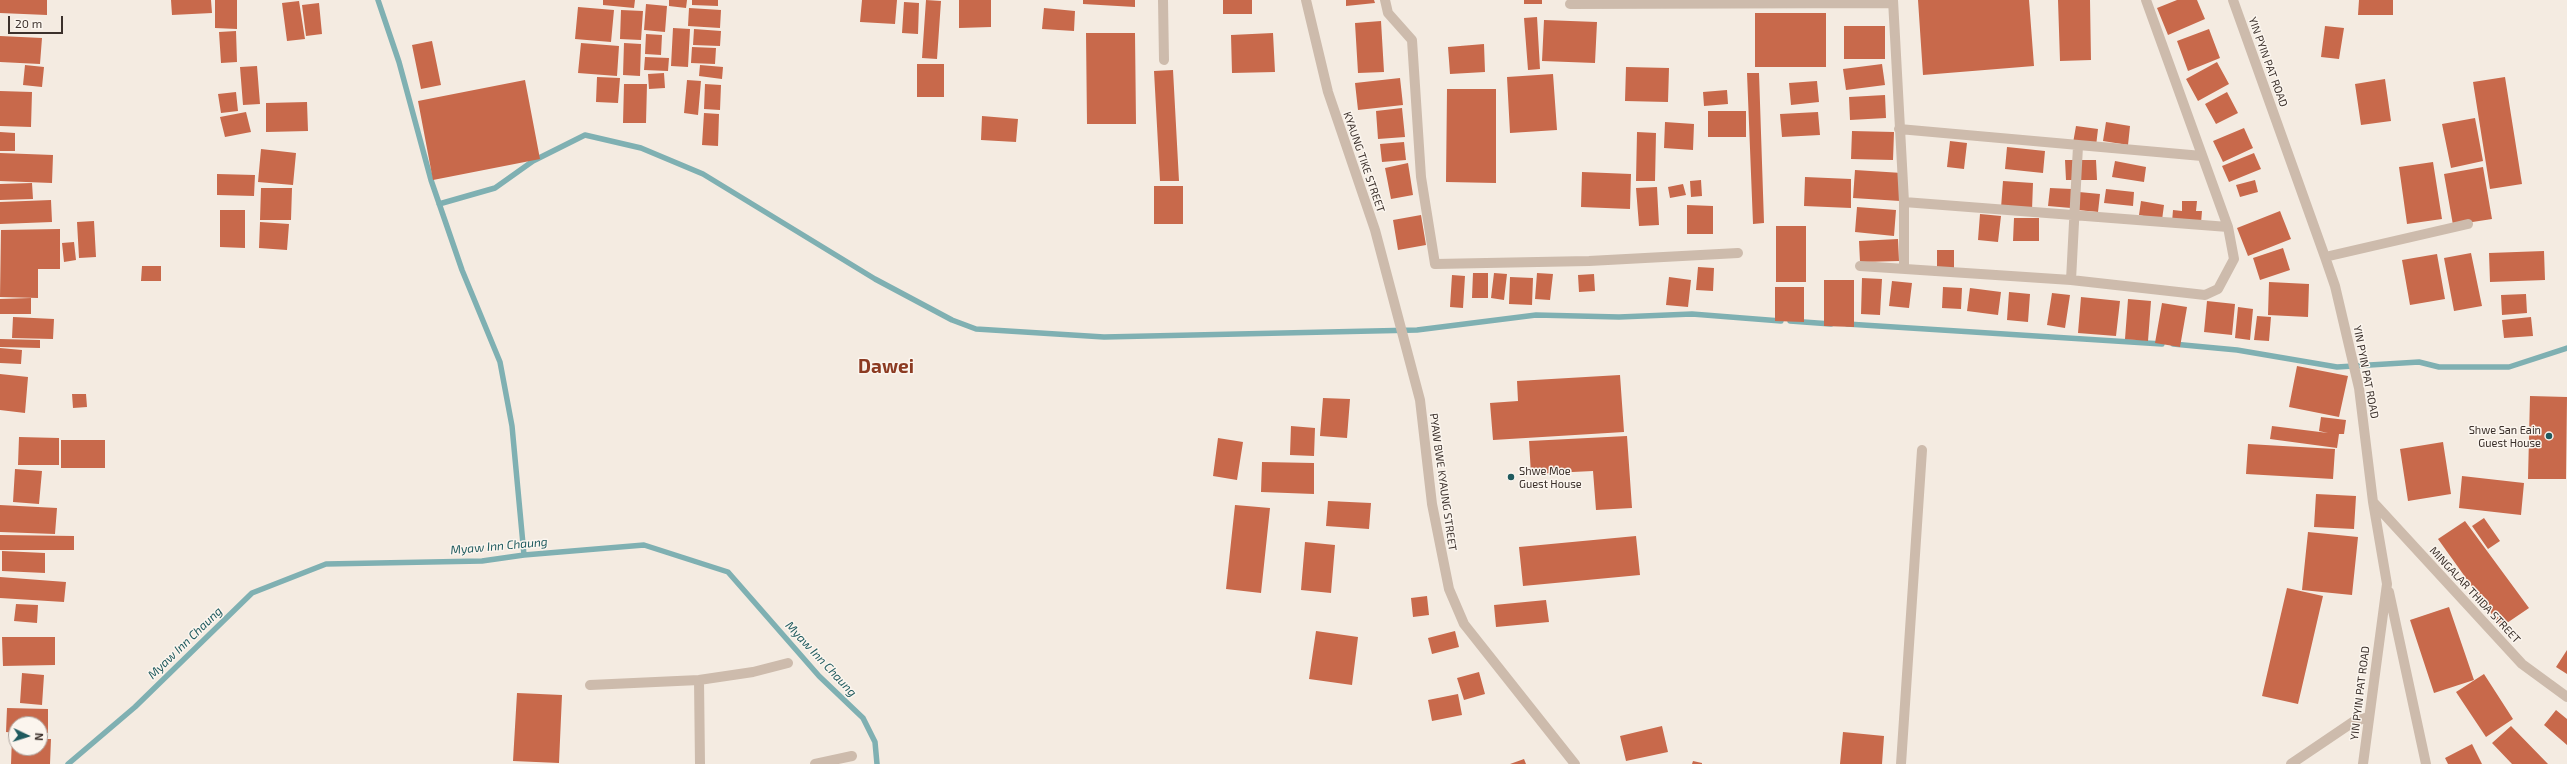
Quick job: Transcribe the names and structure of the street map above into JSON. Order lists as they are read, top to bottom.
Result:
{
  "streets": {
    "street": [
      "YIN PYIN PAT ROAD",
      "KYAUNG TIKE STREET",
      "PYAW BWE KYAUNG STREET",
      "MINGALAR THIDA STREET"
    ]
  },
  "crossings": [
    ["YIN PYIN PAT ROAD", "MINGALAR THIDA STREET"],
    ["KYAUNG TIKE STREET", "PYAW BWE KYAUNG STREET"]
  ],
  "districts": ["Dawei"],
  "water": ["Myaw Inn Chaung"],
  "places": ["Shwe San Eain Guest House", "Shwe Moe Guest House"],
  "scale_bar": "20 m",
  "north": "right"
}
